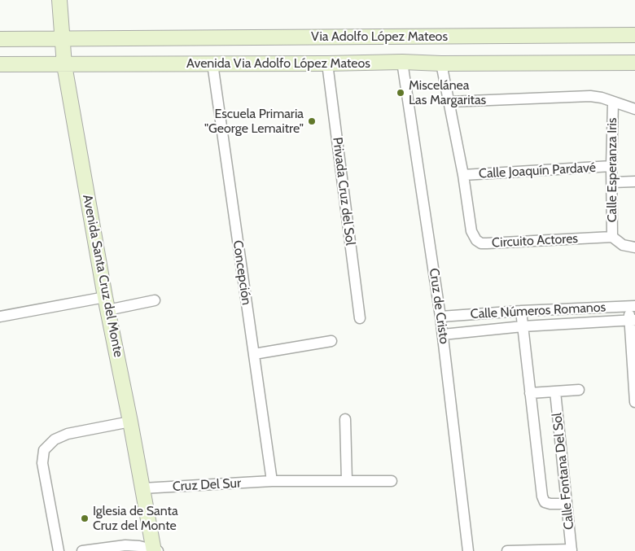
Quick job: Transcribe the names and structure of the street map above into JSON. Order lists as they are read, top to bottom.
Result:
{
  "streets": {
    "main road": ["Via Adolfo López Mateos", "Avenida Via Adolfo López Mateos", "Avenida Santa Cruz del Monte"],
    "street": [
      "Calle Esperanza Iris",
      "Calle Joaquín Pardavé",
      "Privada Cruz del Sol",
      "Circuito Actores",
      "Concepción",
      "Cruz de Cristo",
      "Calle Números Romanos",
      "Calle Fontana Del Sol",
      "Cruz Del Sur"
    ]
  },
  "crossings": [
    ["Via Adolfo López Mateos", "Avenida Santa Cruz del Monte"],
    ["Avenida Via Adolfo López Mateos", "Privada Cruz del Sol"],
    ["Avenida Via Adolfo López Mateos", "Circuito Actores"],
    ["Avenida Via Adolfo López Mateos", "Concepción"],
    ["Avenida Via Adolfo López Mateos", "Avenida Santa Cruz del Monte"],
    ["Avenida Via Adolfo López Mateos", "Cruz de Cristo"],
    ["Calle Esperanza Iris", "Calle Joaquín Pardavé"],
    ["Calle Esperanza Iris", "Circuito Actores"],
    ["Calle Joaquín Pardavé", "Circuito Actores"],
    ["Concepción", "Cruz Del Sur"],
    ["Avenida Santa Cruz del Monte", "Cruz Del Sur"],
    ["Cruz de Cristo", "Calle Números Romanos"]
  ],
  "places": ["Miscelánea Las Margaritas", "Escuela Primaria \"George Lemaitre\"", "Iglesia de Santa Cruz del Monte"]
}
